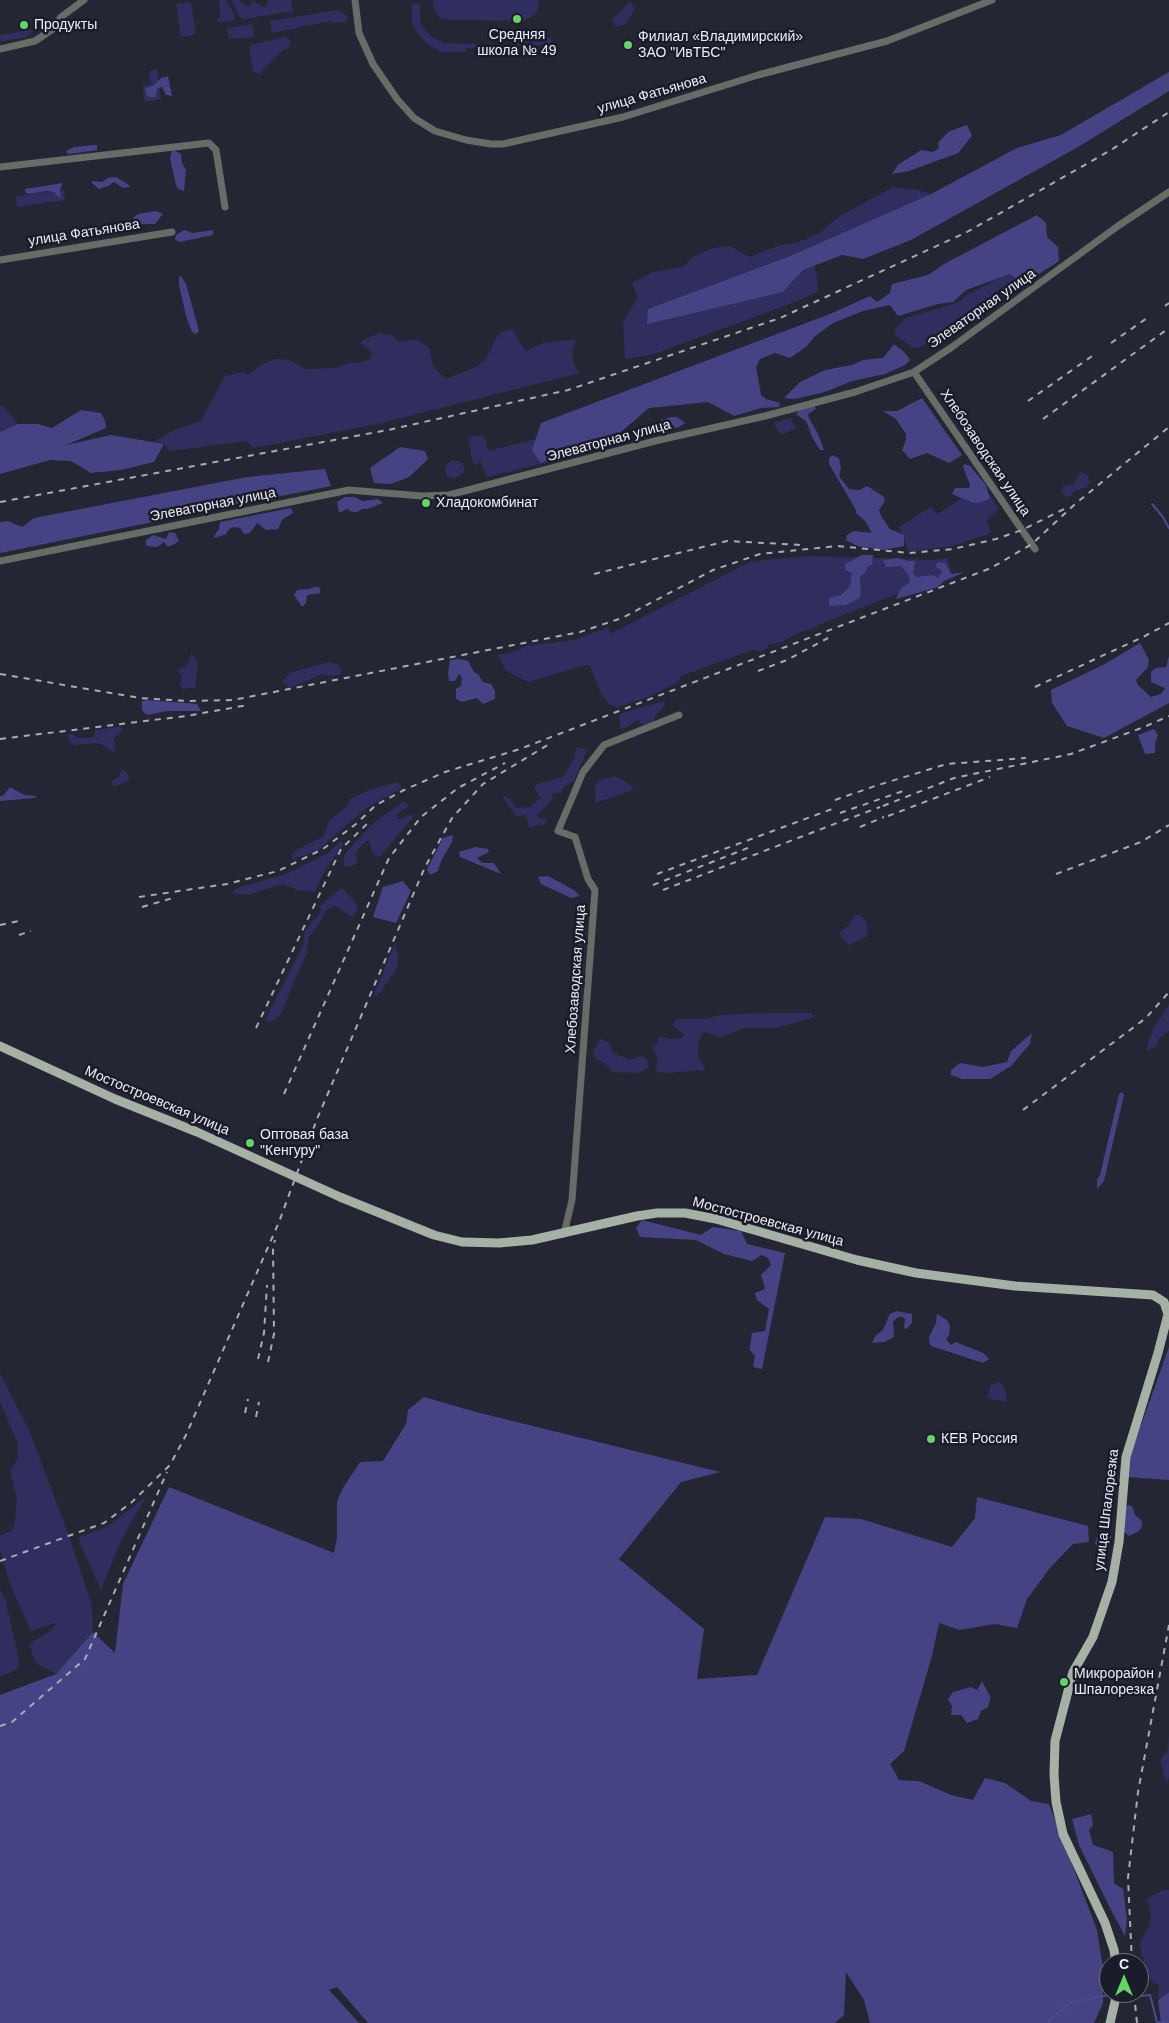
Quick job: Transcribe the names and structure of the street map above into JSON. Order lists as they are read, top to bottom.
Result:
{
  "streets": {
    "main road": ["Мостостроевская улица", "улица Шпалорезка"],
    "street": ["улица Фатьянова", "Элеваторная улица", "Хлебозаводская улица"]
  },
  "crossings": [
    ["Элеваторная улица", "Хлебозаводская улица"],
    ["Хлебозаводская улица", "Мостостроевская улица"],
    ["Мостостроевская улица", "улица Шпалорезка"]
  ],
  "places": [
    "Средняя школа № 49",
    "Продукты",
    "Филиал «Владимирский» ЗАО \"ИвТБС\"",
    "Хладокомбинат",
    "Оптовая база \"Кенгуру\"",
    "КЕВ Россия",
    "Микрорайон Шпалорезка"
  ],
  "north": "top"
}
